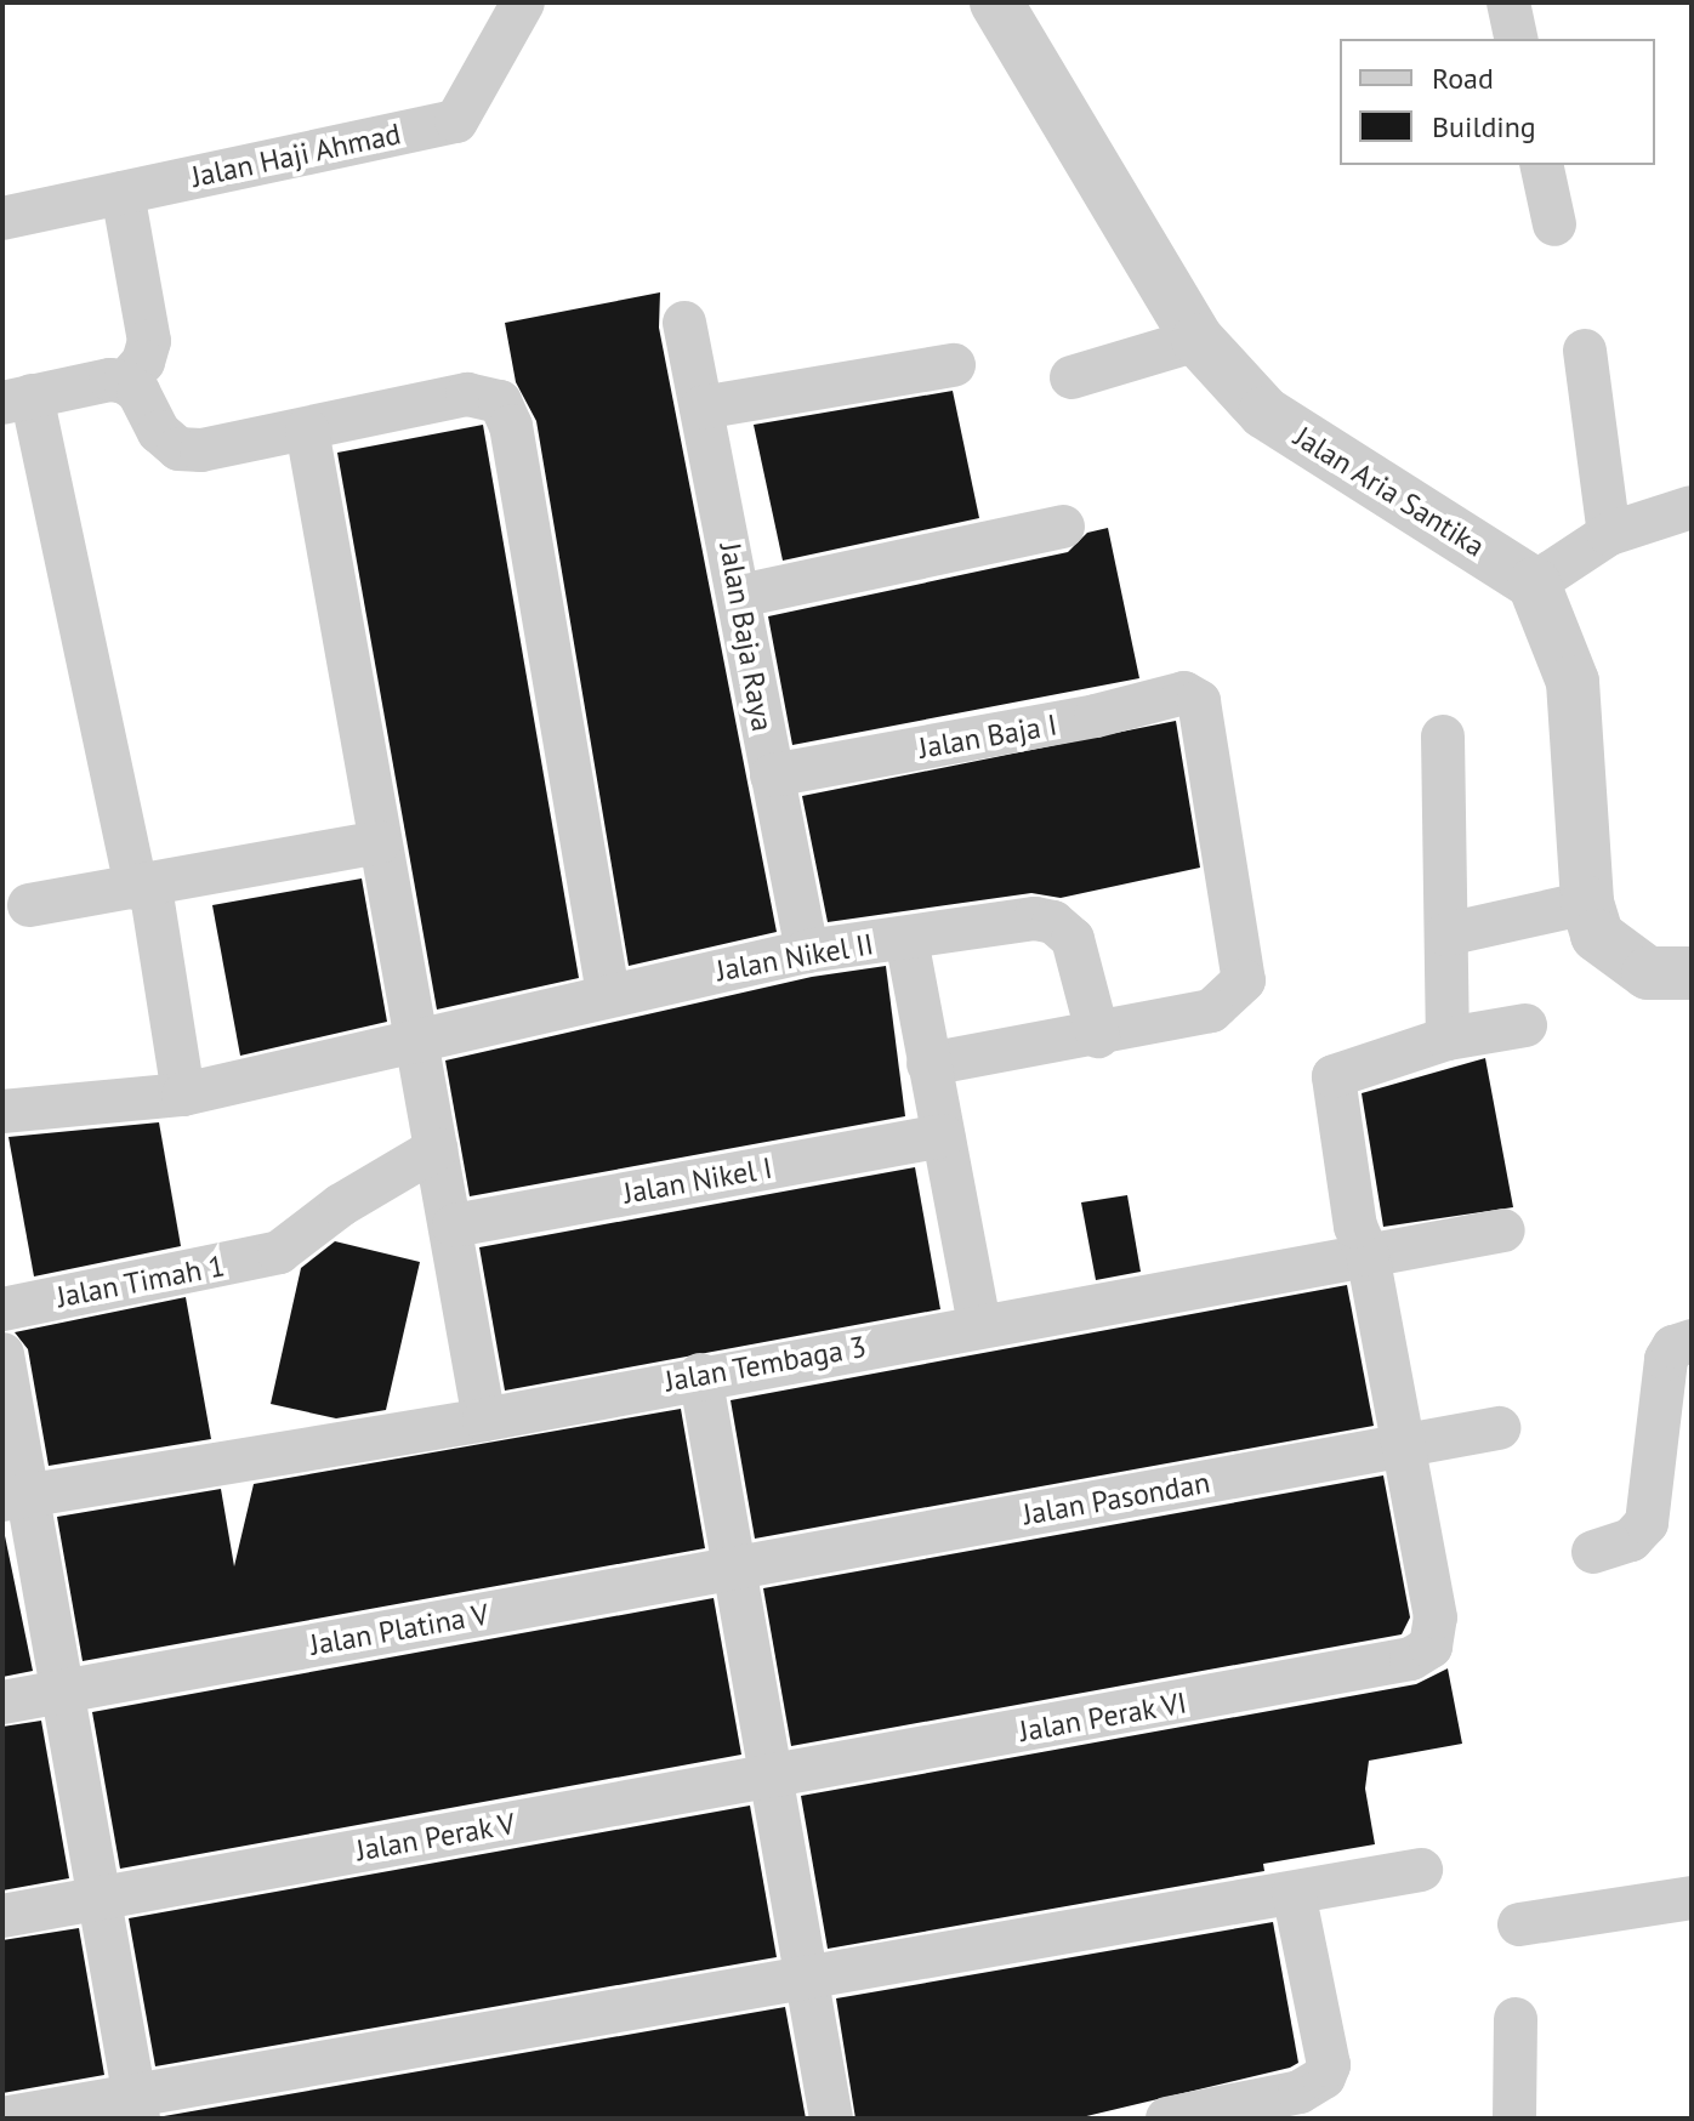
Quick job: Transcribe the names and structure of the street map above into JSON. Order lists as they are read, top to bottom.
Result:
{
  "streets": {
    "street": [
      "Jalan Haji Ahmad",
      "Jalan Aria Santika",
      "Jalan Baja Raya",
      "Jalan Baja I",
      "Jalan Nikel II",
      "Jalan Nikel I",
      "Jalan Timah 1",
      "Jalan Tembaga 3",
      "Jalan Pasondan",
      "Jalan Platina V",
      "Jalan Perak VI",
      "Jalan Perak V"
    ]
  },
  "crossings": [
    ["Jalan Baja Raya", "Jalan Baja I"],
    ["Jalan Baja Raya", "Jalan Nikel II"],
    ["Jalan Baja I", "Jalan Nikel II"],
    ["Jalan Pasondan", "Jalan Platina V"],
    ["Jalan Pasondan", "Jalan Perak VI"],
    ["Jalan Perak VI", "Jalan Perak V"]
  ],
  "legend": ["Road", "Building"]
}
